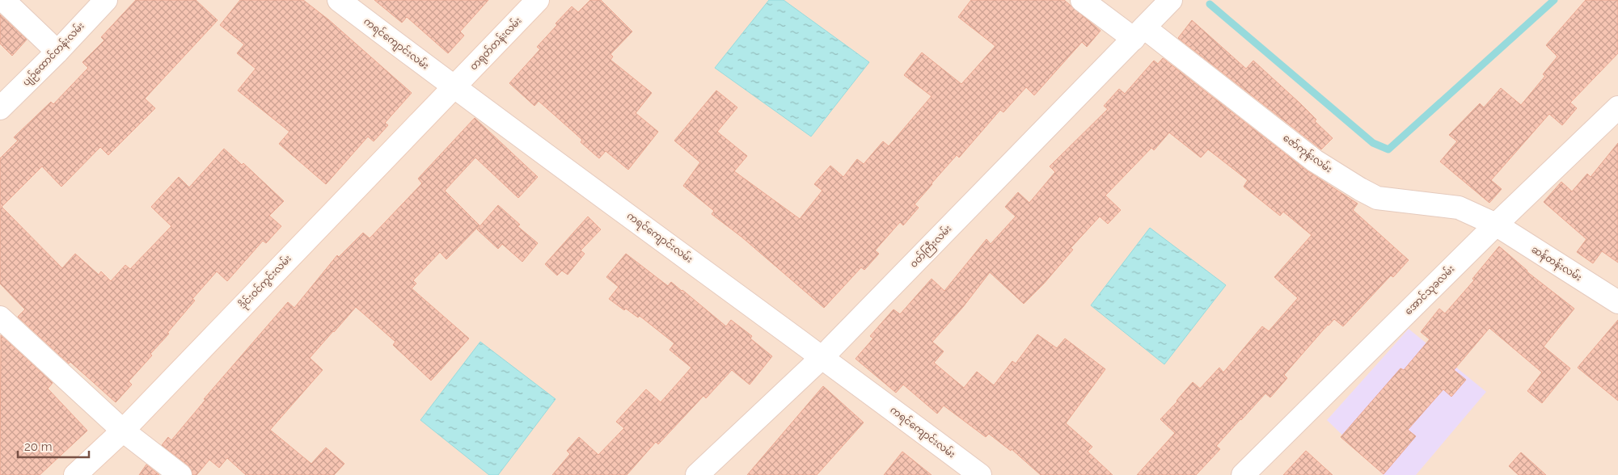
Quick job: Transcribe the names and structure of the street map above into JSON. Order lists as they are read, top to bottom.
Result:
{
  "streets": {
    "street": [
      "ကရင်ကျောင်းလမ်း",
      "တရုတ်တန်းလမ်း",
      "ပျဉ်ထောင်တန်းလမ်း",
      "ဇော်ကုန်းလမ်း",
      "၀တ်ကြီးလမ်း",
      "ဆန်တန်းလမ်း",
      "ဒိုင်းဝင်ကွင်းလမ်း",
      "အောင်သုခလမ်း"
    ]
  },
  "crossings": [
    ["ကရင်ကျောင်းလမ်း", "တရုတ်တန်းလမ်း"],
    ["ကရင်ကျောင်းလမ်း", "၀တ်ကြီးလမ်း"],
    ["ကရင်ကျောင်းလမ်း", "ဒိုင်းဝင်ကွင်းလမ်း"],
    ["တရုတ်တန်းလမ်း", "ဒိုင်းဝင်ကွင်းလမ်း"],
    ["ဇော်ကုန်းလမ်း", "၀တ်ကြီးလမ်း"],
    ["ဇော်ကုန်းလမ်း", "ဆန်တန်းလမ်း"],
    ["ဇော်ကုန်းလမ်း", "အောင်သုခလမ်း"],
    ["ဆန်တန်းလမ်း", "အောင်သုခလမ်း"]
  ],
  "scale_bar": "20 m"
}
